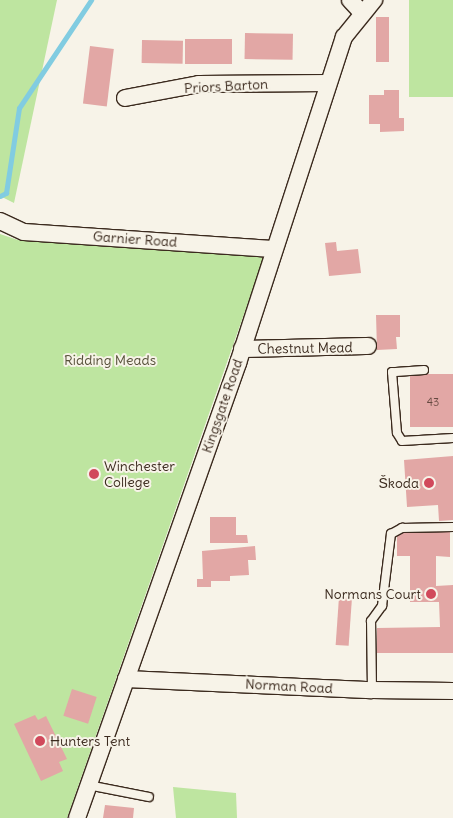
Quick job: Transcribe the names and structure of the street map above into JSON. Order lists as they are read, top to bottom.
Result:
{
  "streets": {
    "street": [
      "Priors Barton",
      "Garnier Road",
      "Chestnut Mead",
      "Kingsgate Road",
      "Norman Road"
    ]
  },
  "crossings": [
    ["Priors Barton", "Kingsgate Road"],
    ["Garnier Road", "Kingsgate Road"],
    ["Chestnut Mead", "Kingsgate Road"],
    ["Kingsgate Road", "Norman Road"]
  ],
  "parks": ["Ridding Meads"],
  "places": [
    "Winchester College",
    "Škoda",
    "Normans Court",
    "Hunters Tent"
  ],
  "house_numbers": ["43"]
}
